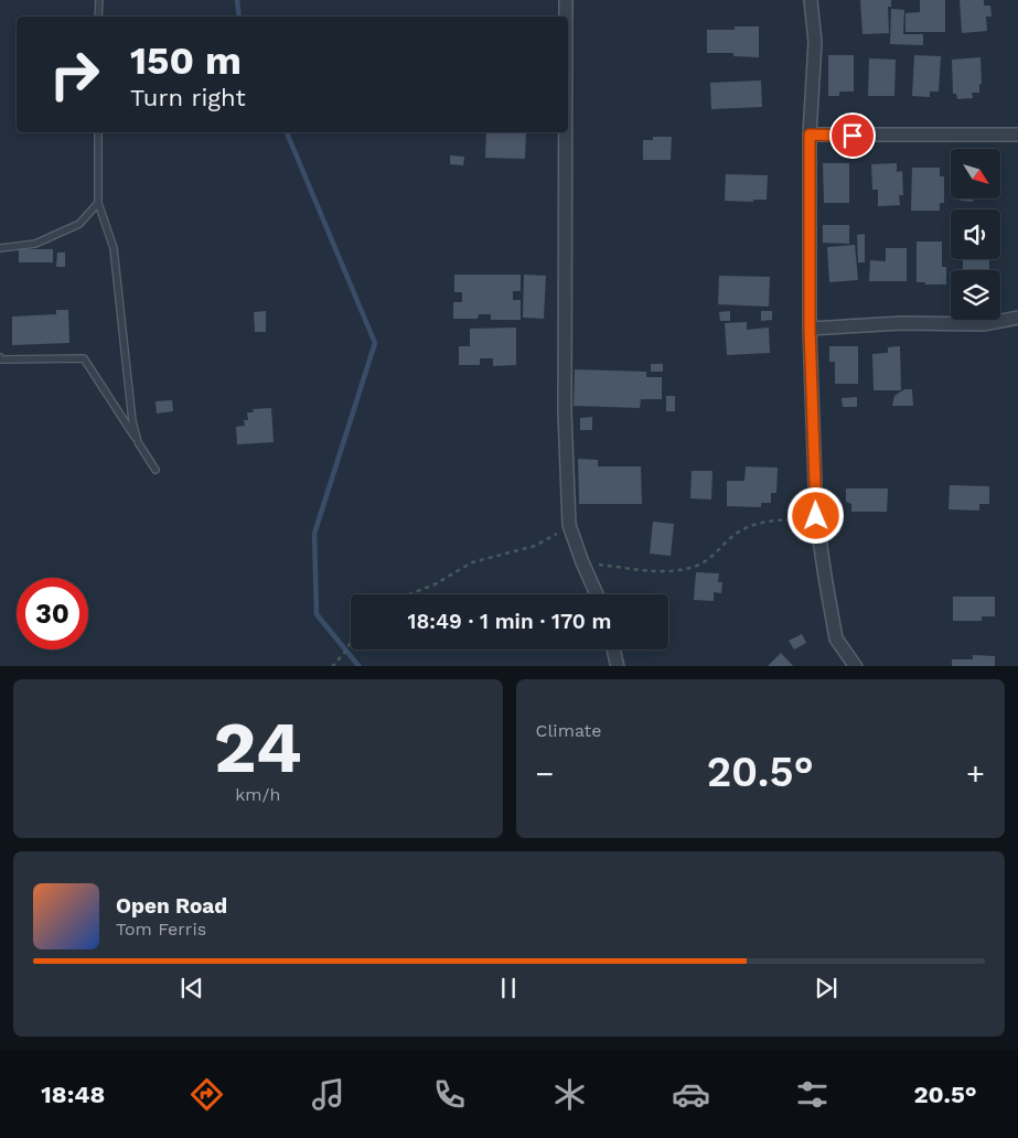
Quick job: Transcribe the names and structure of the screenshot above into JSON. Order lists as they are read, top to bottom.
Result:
{
  "north": "bottom right",
  "page": {
    "turn": ["150 m", "Turn right"],
    "limit": "30",
    "trip": "18:49 · 1 min · 170 m",
    "tile": [
      ["24", "km/h"],
      "Climate"
    ],
    "heat": ["−", "20.5°", "+"],
    "song": ["Open Road", "Tom Ferris"],
    "tabs": ["18:48", "20.5°"]
  }
}
